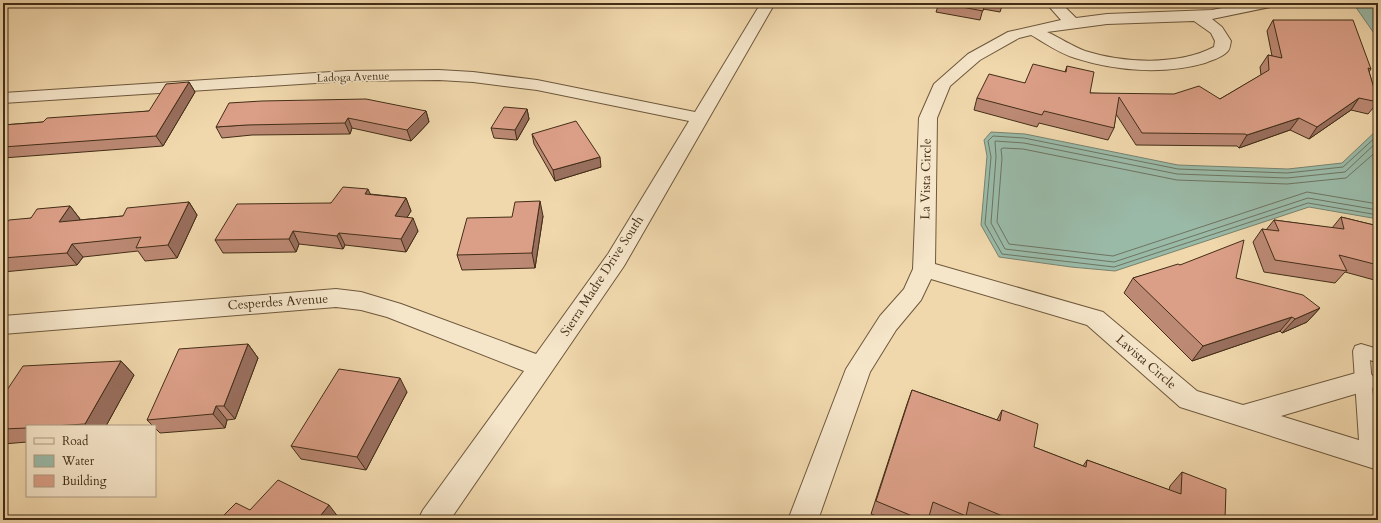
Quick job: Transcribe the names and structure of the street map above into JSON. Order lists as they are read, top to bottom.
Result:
{
  "streets": {
    "street": [
      "Ladoga Avenue",
      "La Vista Circle",
      "Sierra Madre Drive South",
      "Cesperdes Avenue",
      "Lavista Circle"
    ]
  },
  "crossings": [
    ["Ladoga Avenue", "Sierra Madre Drive South"],
    ["La Vista Circle", "Lavista Circle"],
    ["Sierra Madre Drive South", "Cesperdes Avenue"]
  ],
  "legend": ["Road", "Water", "Building"]
}
